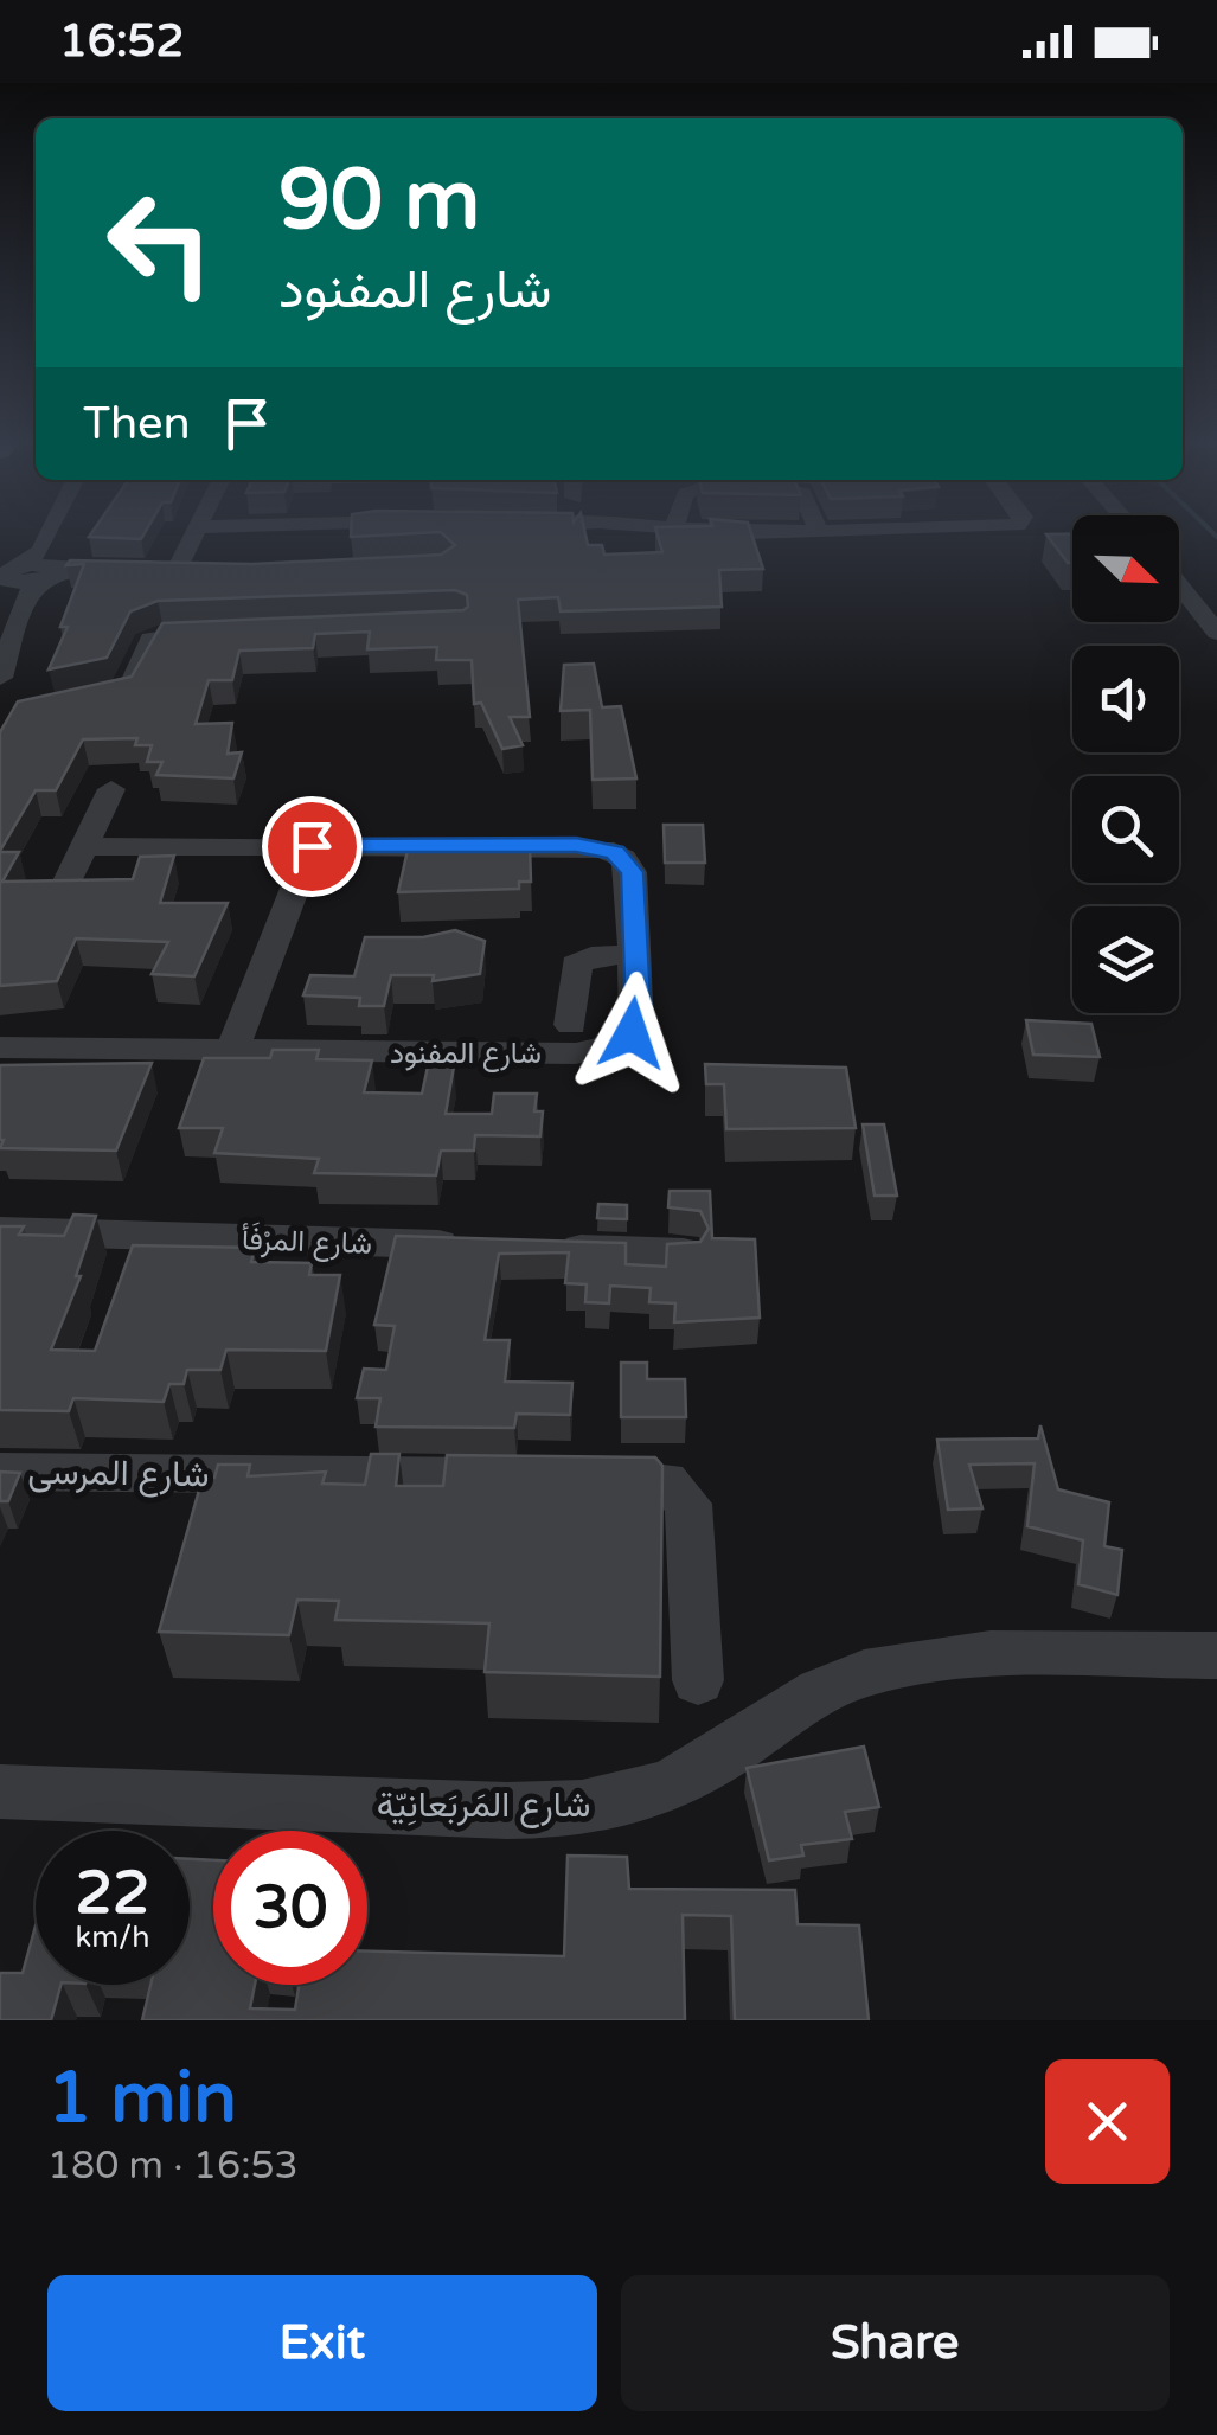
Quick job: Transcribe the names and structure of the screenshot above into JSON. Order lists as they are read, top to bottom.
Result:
{
  "streets": {
    "street": [
      "شارع المفنود",
      "شارع المرْفَأ",
      "شارع المرسى",
      "شارع المَربَعانِيّة"
    ]
  },
  "north": "bottom right",
  "page": {
    "status": "16:52",
    "turn": ["90 m", "شارع المفنود"],
    "then": "Then",
    "speed": "22 km/h",
    "limit": "30",
    "heading": ["1 min", "180 m · 16:53"],
    "buttons": ["Exit", "Share"]
  }
}
